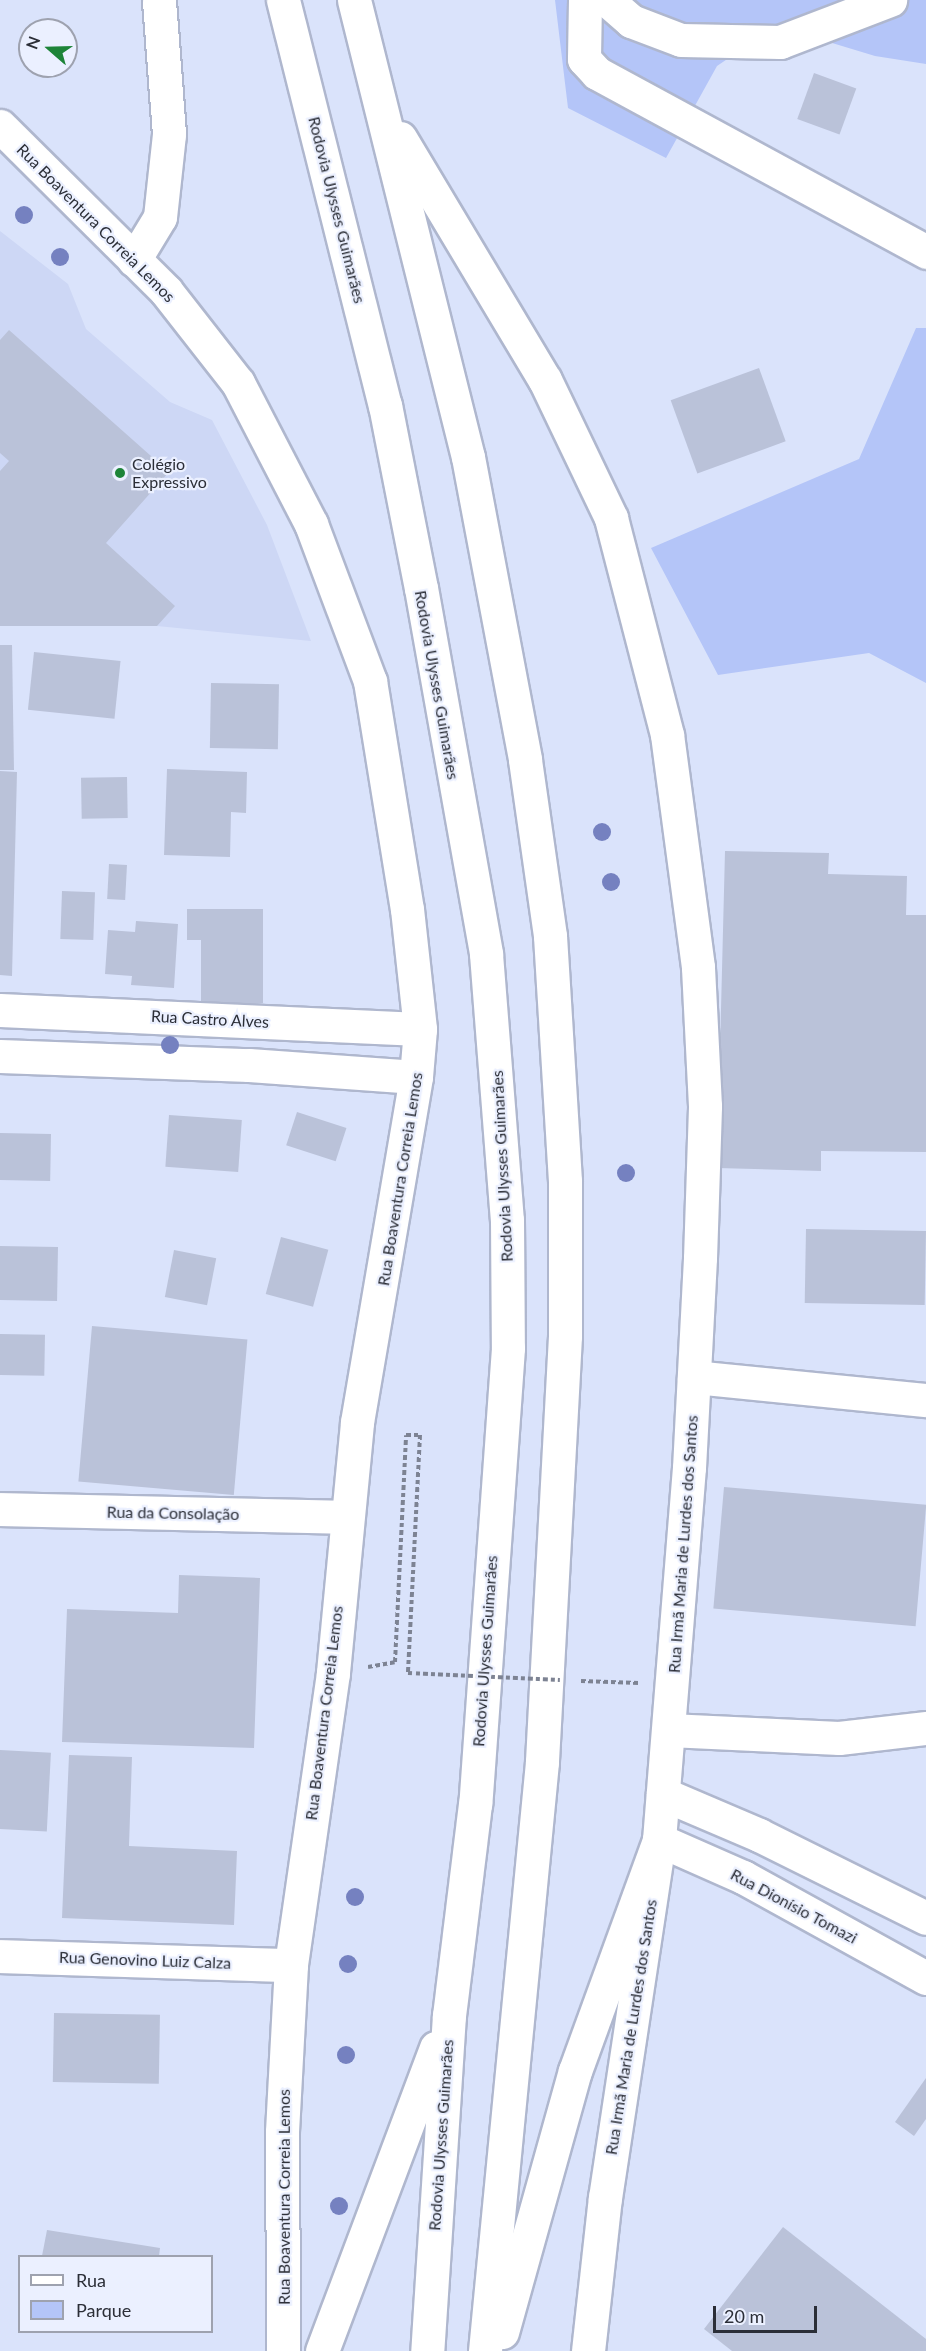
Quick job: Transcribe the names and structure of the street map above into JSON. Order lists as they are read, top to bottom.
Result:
{
  "streets": {
    "main road": [
      "Rodovia Ulysses Guimarães",
      "Rua Boaventura Correia Lemos",
      "Rua Castro Alves",
      "Rua da Consolação",
      "Rua Irmã Maria de Lurdes dos Santos",
      "Rua Dionísio Tomazi",
      "Rua Genovino Luiz Calza"
    ]
  },
  "crossings": [
    ["Rua Boaventura Correia Lemos", "Rua Castro Alves"],
    ["Rua Boaventura Correia Lemos", "Rua da Consolação"],
    ["Rua Boaventura Correia Lemos", "Rua Genovino Luiz Calza"],
    ["Rua Irmã Maria de Lurdes dos Santos", "Rua Dionísio Tomazi"]
  ],
  "places": ["Colégio Expressivo"],
  "legend": ["Rua", "Parque"],
  "scale_bar": "20 m",
  "north": "left"
}
